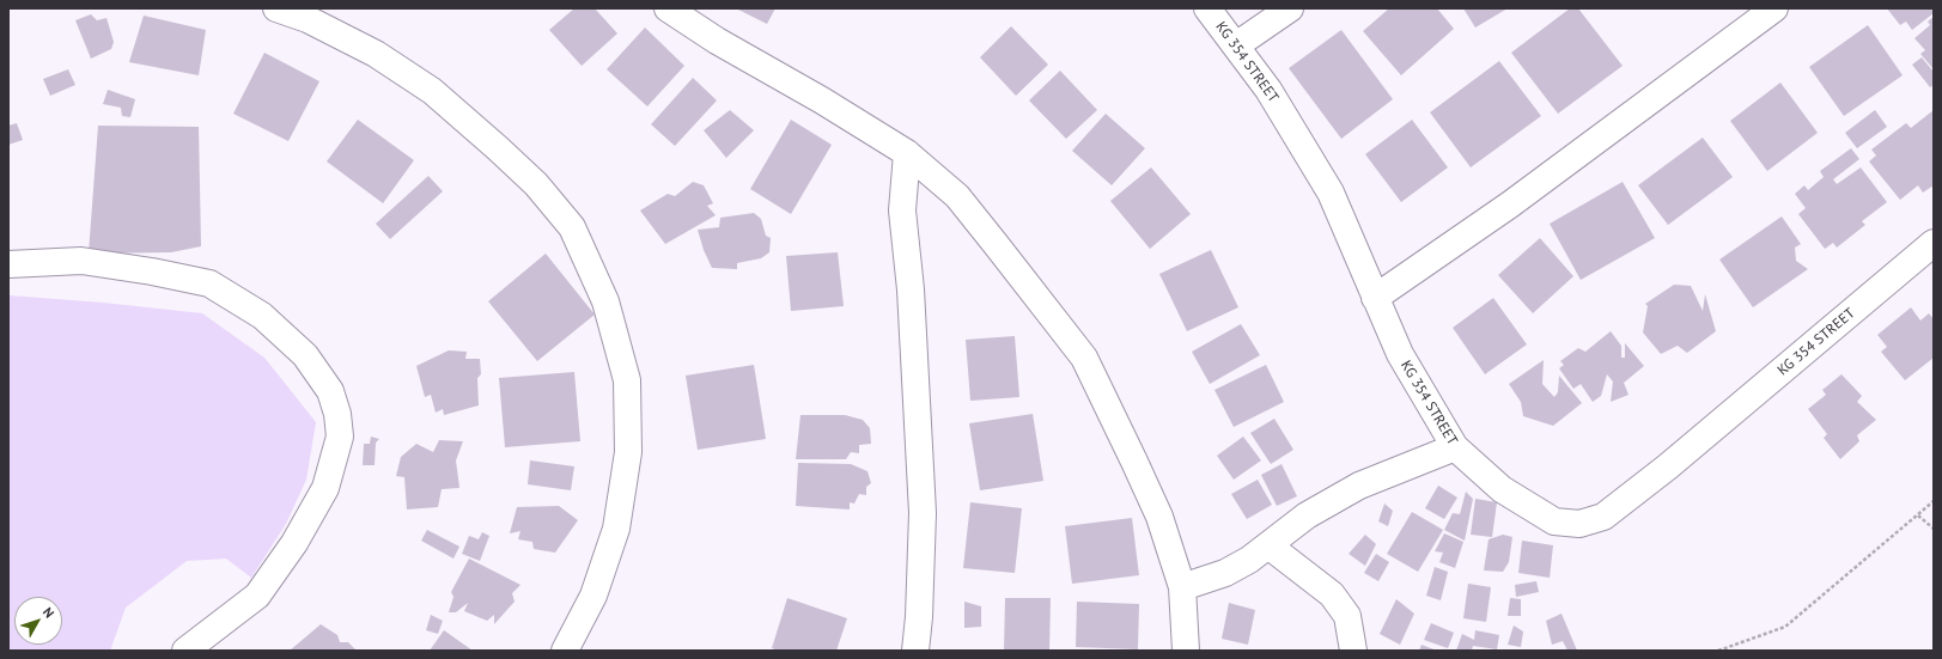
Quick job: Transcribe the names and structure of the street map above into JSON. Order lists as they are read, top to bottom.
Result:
{
  "streets": {
    "street": ["KG 354 STREET"]
  },
  "north": "top right"
}
